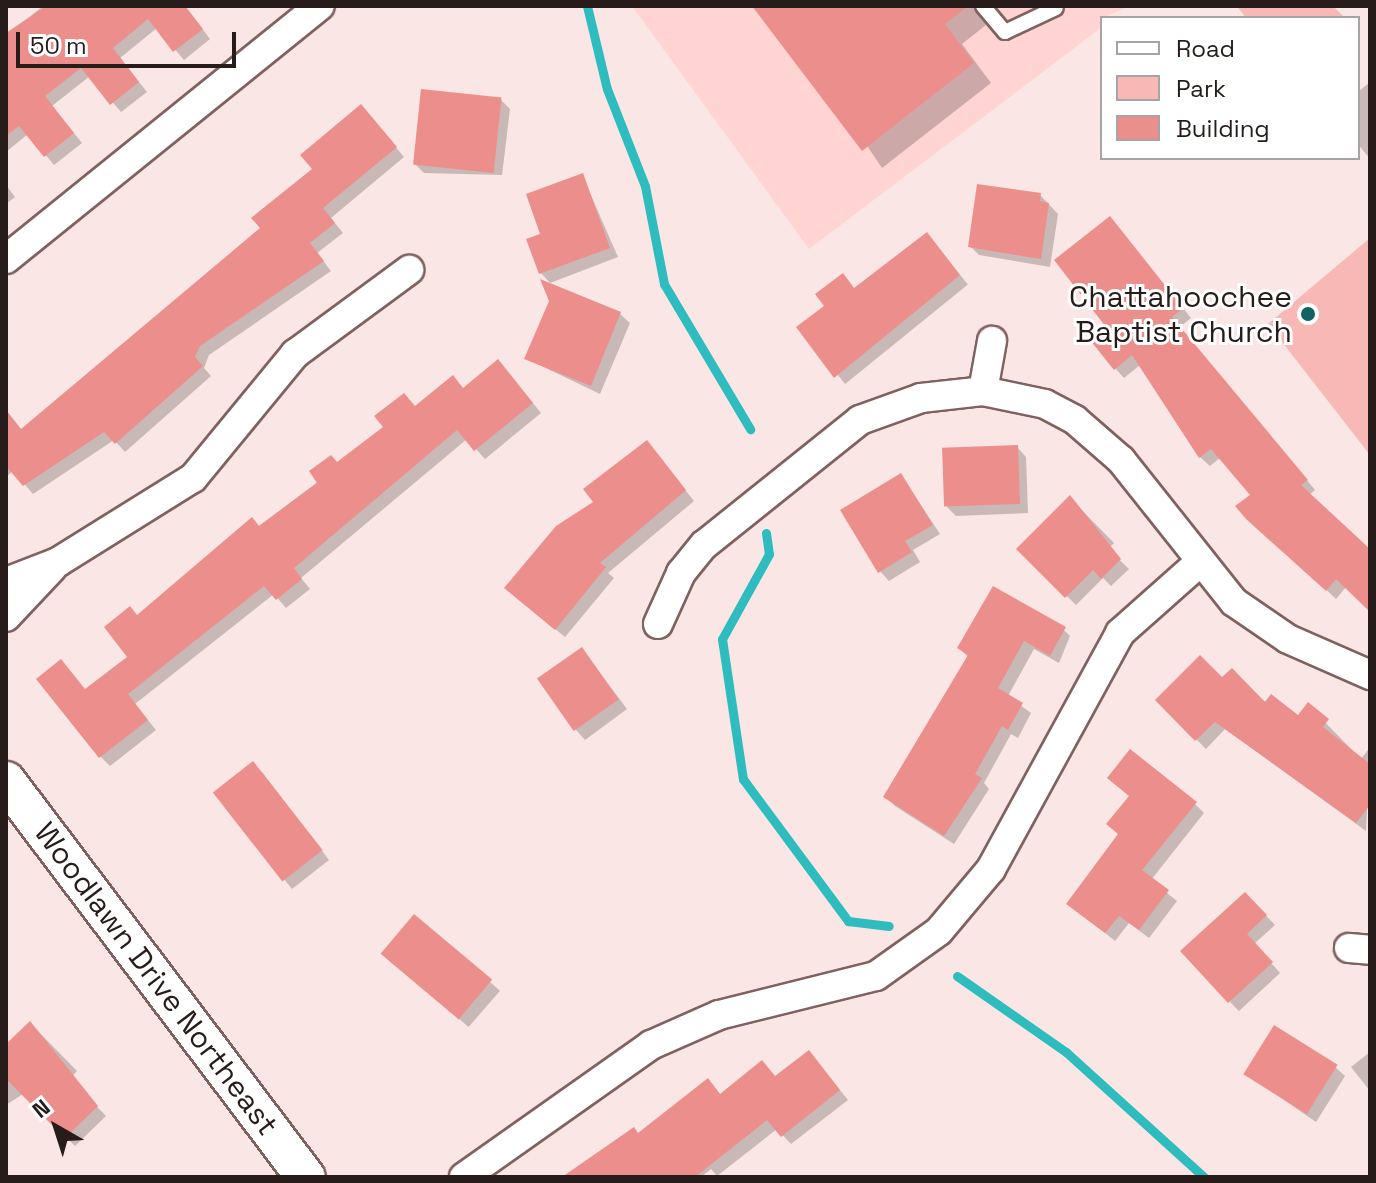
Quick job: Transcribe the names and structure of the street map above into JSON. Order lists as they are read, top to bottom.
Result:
{
  "streets": {
    "street": ["Woodlawn Drive Northeast"]
  },
  "places": ["Chattahoochee Baptist Church"],
  "legend": ["Road", "Park", "Building"],
  "scale_bar": "50 m",
  "north": "top left"
}
